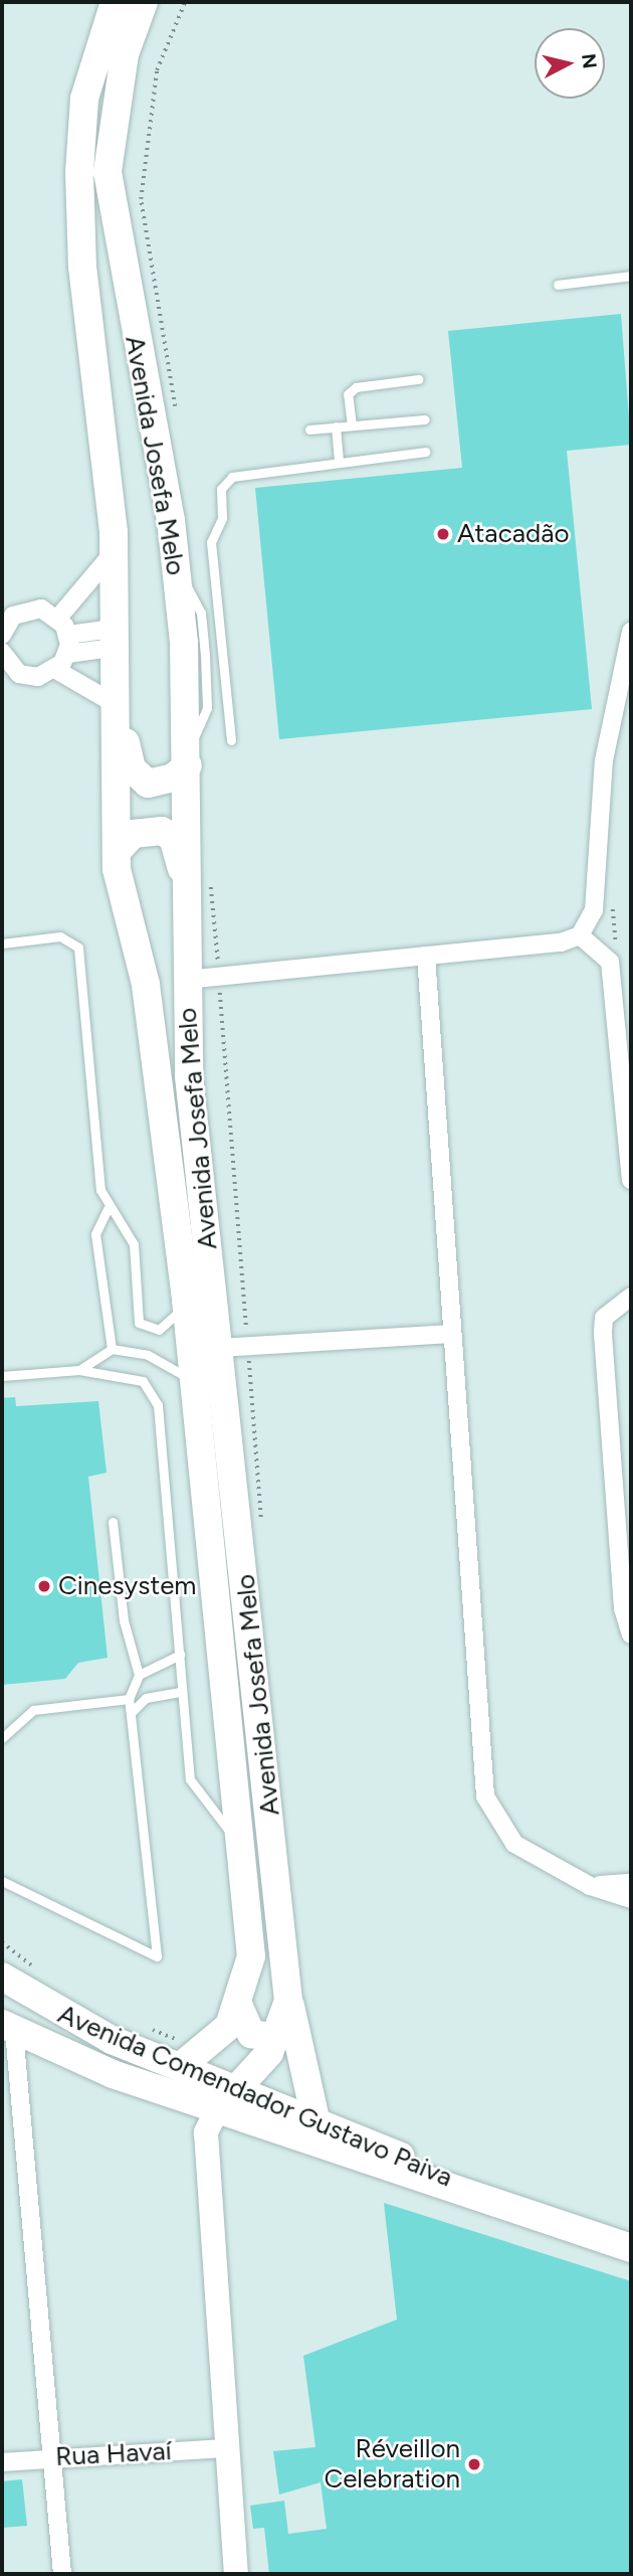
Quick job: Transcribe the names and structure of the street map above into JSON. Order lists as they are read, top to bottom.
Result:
{
  "streets": {
    "main road": ["Avenida Josefa Melo", "Avenida Comendador Gustavo Paiva"],
    "street": ["Rua Havaí"]
  },
  "crossings": [
    ["Avenida Josefa Melo", "Avenida Comendador Gustavo Paiva"]
  ],
  "places": ["Atacadão", "Cinesystem", "Réveillon Celebration"],
  "north": "right"
}
